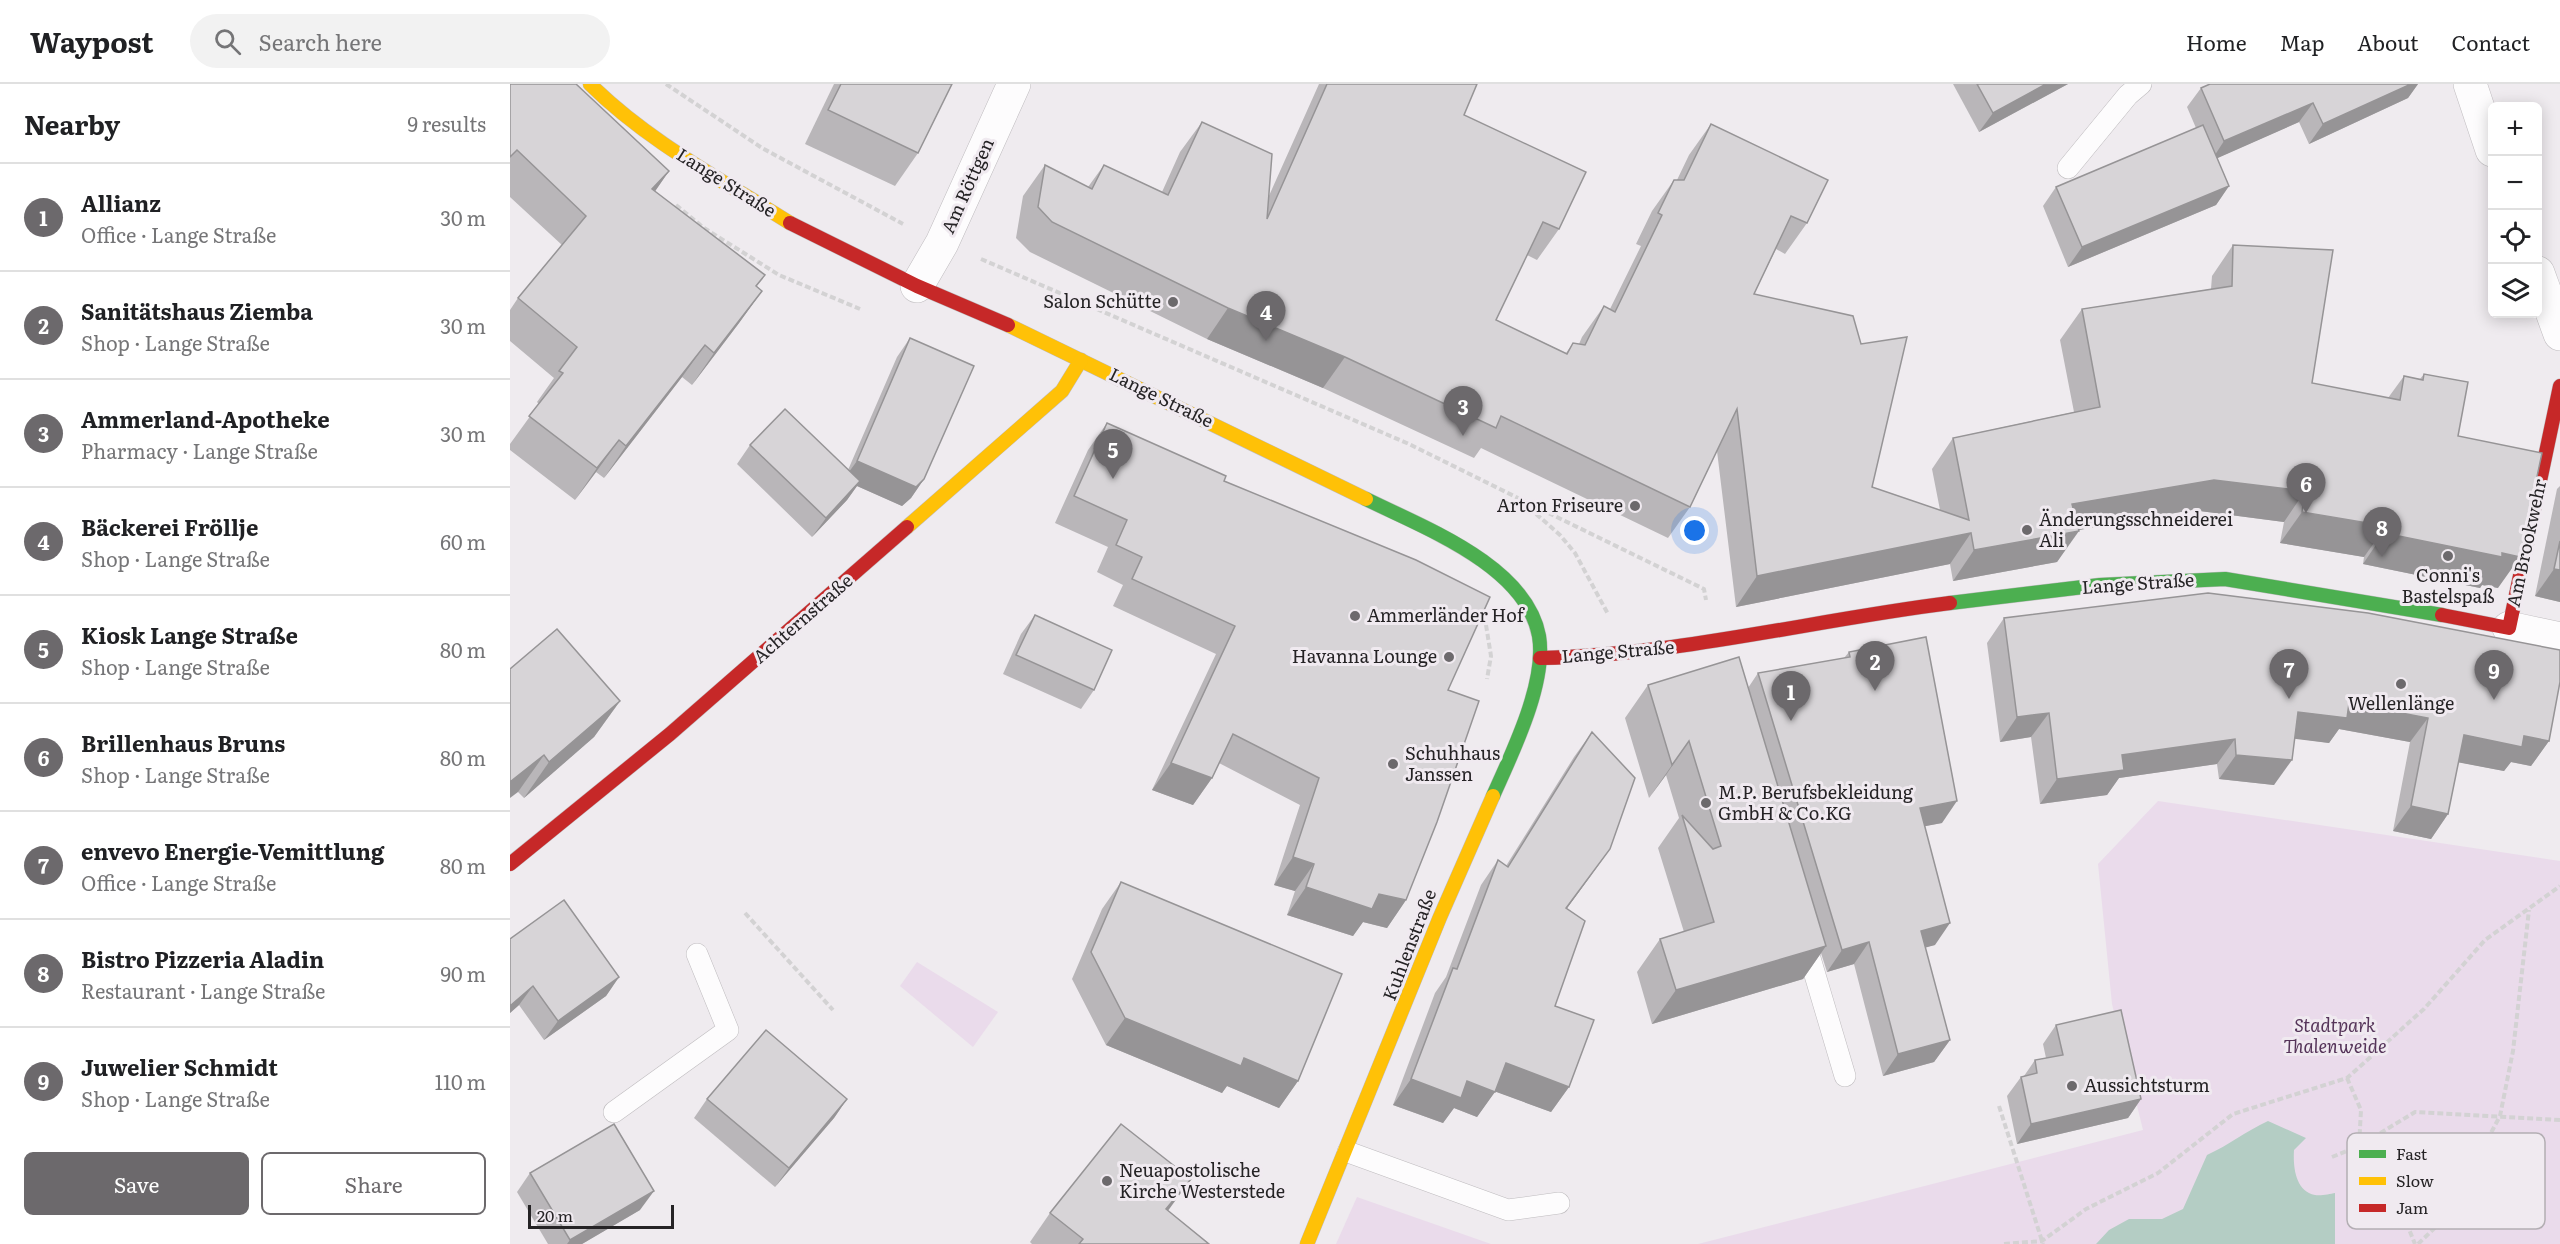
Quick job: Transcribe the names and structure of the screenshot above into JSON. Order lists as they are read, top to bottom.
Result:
{
  "streets": {
    "street": [
      "Lange Straße",
      "Am Röttgen",
      "Am Brookwehr",
      "Achternstraße",
      "Kuhlenstraße"
    ]
  },
  "crossings": [
    ["Lange Straße", "Am Röttgen"],
    ["Lange Straße", "Am Brookwehr"],
    ["Lange Straße", "Achternstraße"],
    ["Lange Straße", "Kuhlenstraße"]
  ],
  "parks": ["Stadtpark Thalenweide"],
  "places": [
    "Salon Schütte",
    "Arton Friseure",
    "Änderungsschneiderei Ali",
    "Conni's Bastelspaß",
    "Ammerländer Hof",
    "Havanna Lounge",
    "Wellenlänge",
    "Schuhhaus Janssen",
    "M.P. Berufsbekleidung GmbH & Co.KG",
    "Aussichtsturm",
    "Neuapostolische Kirche Westerstede"
  ],
  "legend": ["Fast", "Slow", "Jam"],
  "scale_bar": "20 m",
  "page": {
    "header": "Waypost",
    "search": "Search here",
    "nav": [
      "Home",
      "Map",
      "About",
      "Contact"
    ],
    "heading": ["Nearby", "9 results"],
    "map_buttons": ["+", "−"],
    "list": [
      {
        "mark": "1",
        "name": "Allianz",
        "note": "Office · Lange Straße",
        "value": "30 m"
      },
      {
        "mark": "2",
        "name": "Sanitätshaus Ziemba",
        "note": "Shop · Lange Straße",
        "value": "30 m"
      },
      {
        "mark": "3",
        "name": "Ammerland-Apotheke",
        "note": "Pharmacy · Lange Straße",
        "value": "30 m"
      },
      {
        "mark": "4",
        "name": "Bäckerei Fröllje",
        "note": "Shop · Lange Straße",
        "value": "60 m"
      },
      {
        "mark": "5",
        "name": "Kiosk Lange Straße",
        "note": "Shop · Lange Straße",
        "value": "80 m"
      },
      {
        "mark": "6",
        "name": "Brillenhaus Bruns",
        "note": "Shop · Lange Straße",
        "value": "80 m"
      },
      {
        "mark": "7",
        "name": "envevo Energie-Vemittlung",
        "note": "Office · Lange Straße",
        "value": "80 m"
      },
      {
        "mark": "8",
        "name": "Bistro Pizzeria Aladin",
        "note": "Restaurant · Lange Straße",
        "value": "90 m"
      },
      {
        "mark": "9",
        "name": "Juwelier Schmidt",
        "note": "Shop · Lange Straße",
        "value": "110 m"
      }
    ],
    "pins": [
      "4",
      "3",
      "5",
      "6",
      "8",
      "2",
      "7",
      "9",
      "1"
    ],
    "buttons": ["Save", "Share"],
    "scale": "20 m"
  }
}
